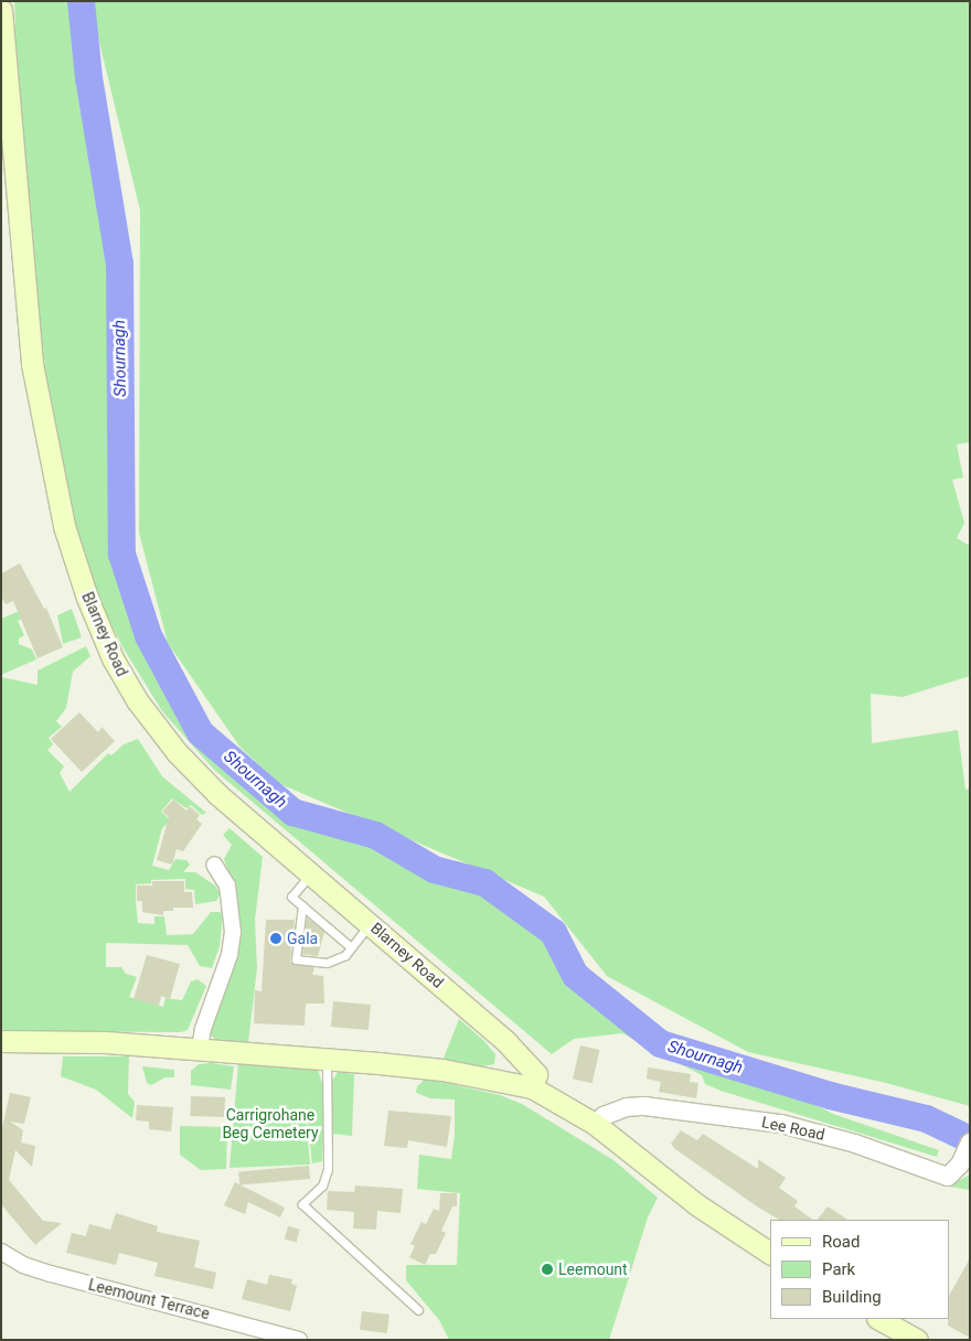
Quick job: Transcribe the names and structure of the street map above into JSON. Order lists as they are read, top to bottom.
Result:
{
  "streets": {
    "main road": ["Blarney Road"],
    "street": ["Lee Road", "Leemount Terrace"]
  },
  "water": ["Shournagh"],
  "parks": ["Carrigrohane Beg Cemetery"],
  "places": ["Gala", "Leemount"],
  "legend": ["Road", "Park", "Building"]
}
